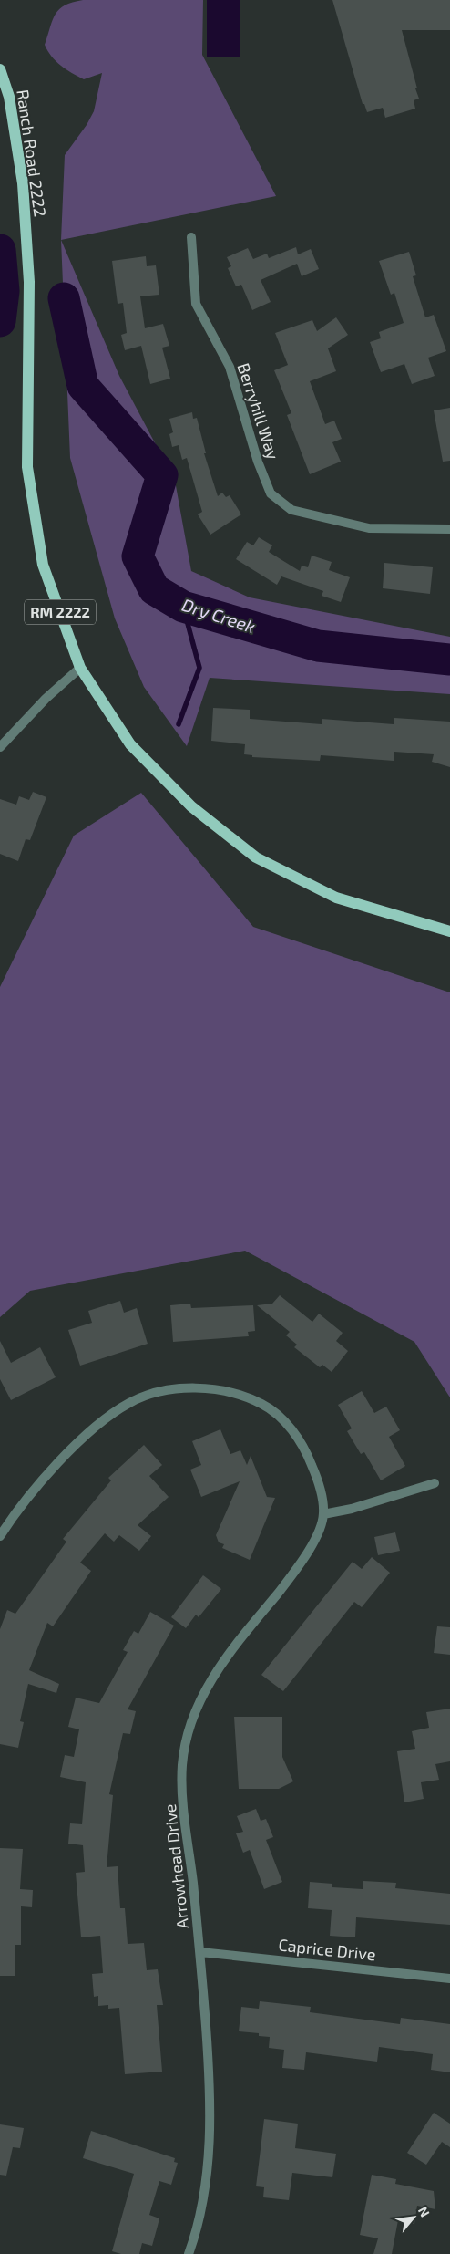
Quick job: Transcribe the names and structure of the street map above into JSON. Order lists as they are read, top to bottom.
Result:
{
  "streets": {
    "main road": ["Ranch Road 2222", "RM 2222"],
    "street": ["Berryhill Way", "Arrowhead Drive", "Caprice Drive"]
  },
  "crossings": [
    ["Arrowhead Drive", "Caprice Drive"]
  ],
  "water": ["Dry Creek"],
  "north": "top right"
}
